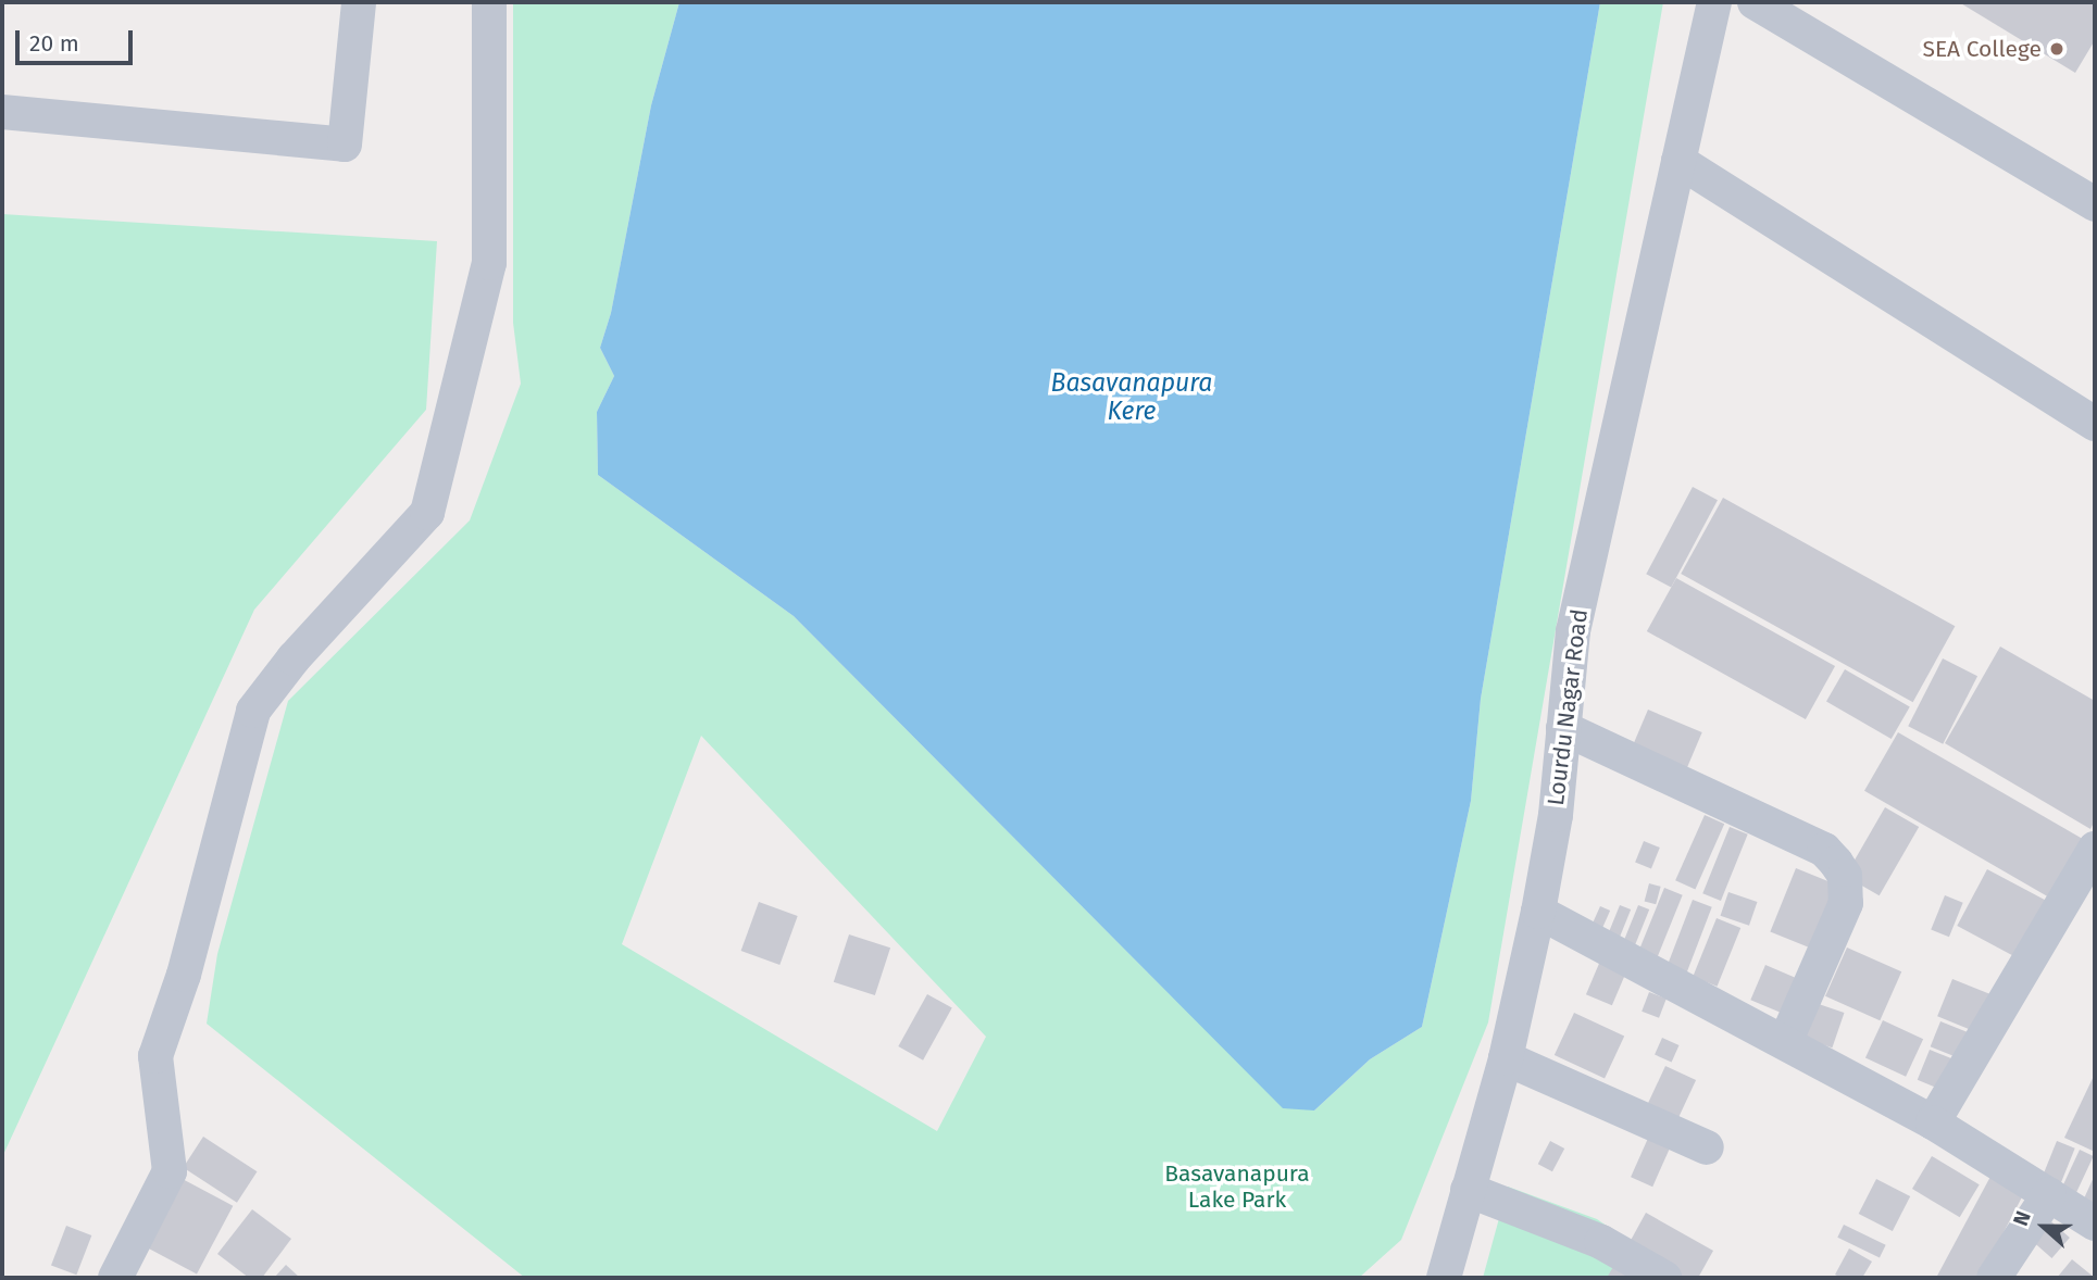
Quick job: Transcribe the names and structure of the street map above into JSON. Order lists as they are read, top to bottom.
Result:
{
  "streets": {
    "street": ["Lourdu Nagar Road"]
  },
  "water": ["Basavanapura Kere"],
  "parks": ["Basavanapura Lake Park"],
  "places": ["SEA College"],
  "scale_bar": "20 m",
  "north": "left"
}
